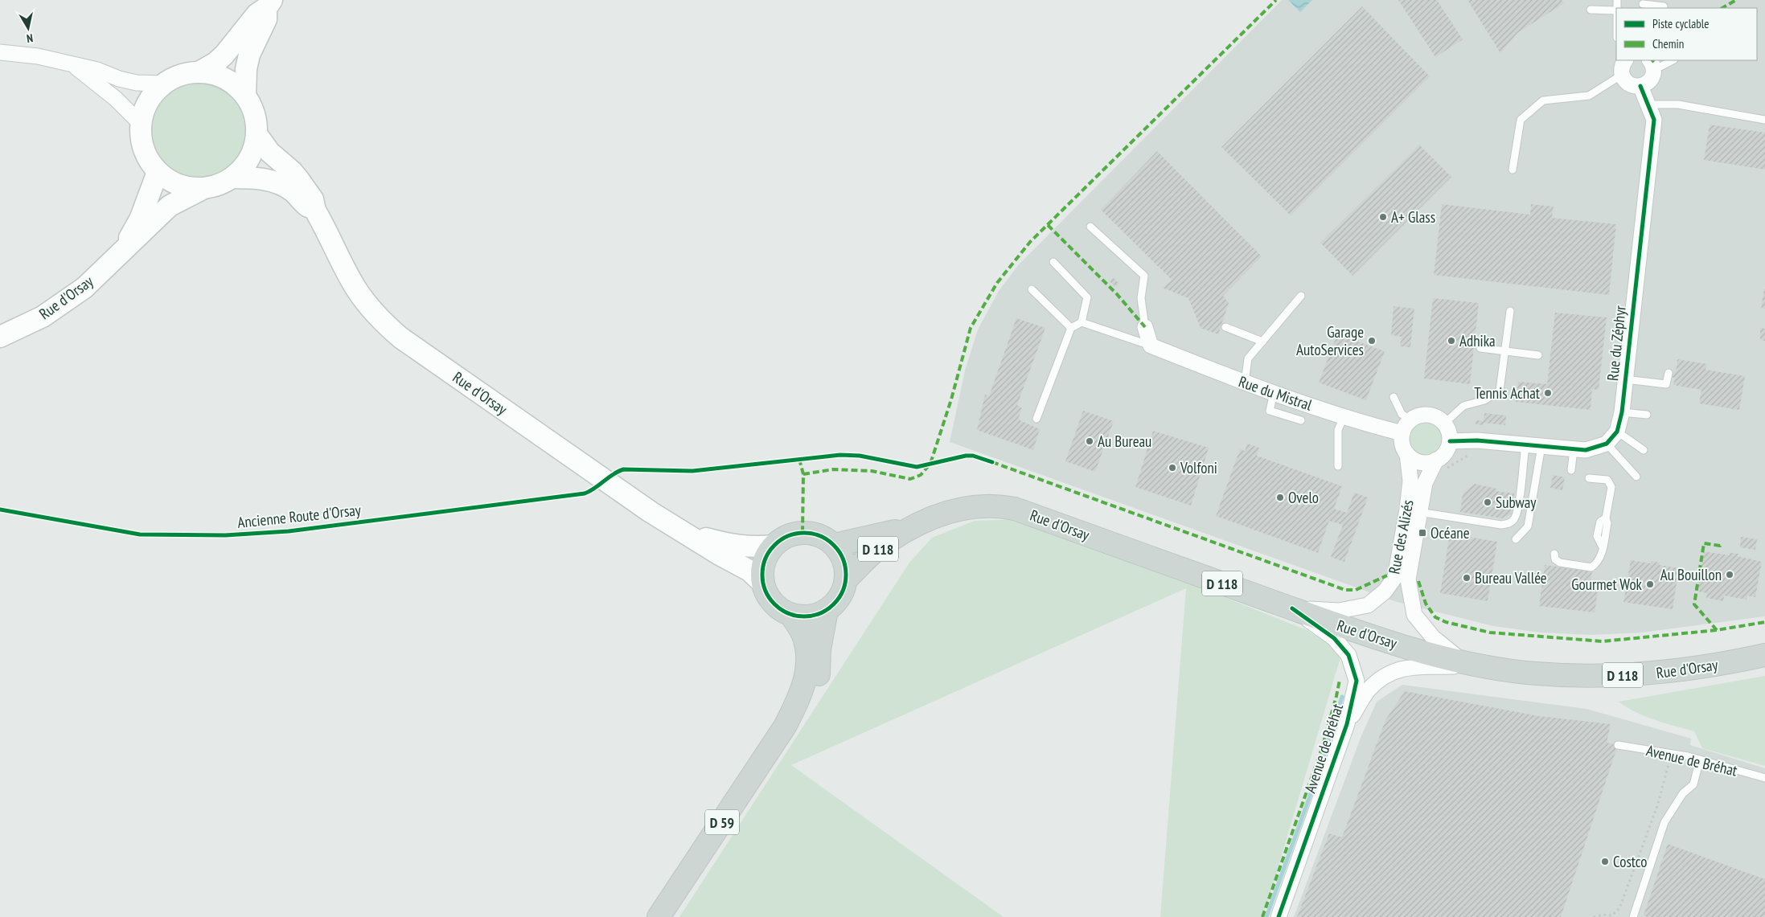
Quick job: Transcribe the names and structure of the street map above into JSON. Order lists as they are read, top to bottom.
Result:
{
  "streets": {
    "main road": ["Rue d'Orsay", "D 118", "D 59"],
    "street": [
      "Rue du Zéphyr",
      "Rue du Mistral",
      "Rue des Alizés",
      "Avenue de Bréhat"
    ],
    "cycle path": ["Ancienne Route d'Orsay"]
  },
  "crossings": [
    ["Rue d'Orsay", "Rue des Alizés"],
    ["Rue d'Orsay", "Avenue de Bréhat"],
    ["Rue d'Orsay", "D 59"],
    ["Rue du Mistral", "Rue des Alizés"],
    ["Rue des Alizés", "Avenue de Bréhat"]
  ],
  "places": {
    "other": [
      "A+ Glass",
      "Garage AutoServices",
      "Adhika",
      "Tennis Achat",
      "Au Bureau",
      "Volfoni",
      "Ovelo",
      "Subway",
      "Au Bouillon",
      "Bureau Vallée",
      "Gourmet Wok",
      "Costco"
    ],
    "transit": ["Océane"]
  },
  "legend": ["Piste cyclable", "Chemin"],
  "north": "bottom"
}
